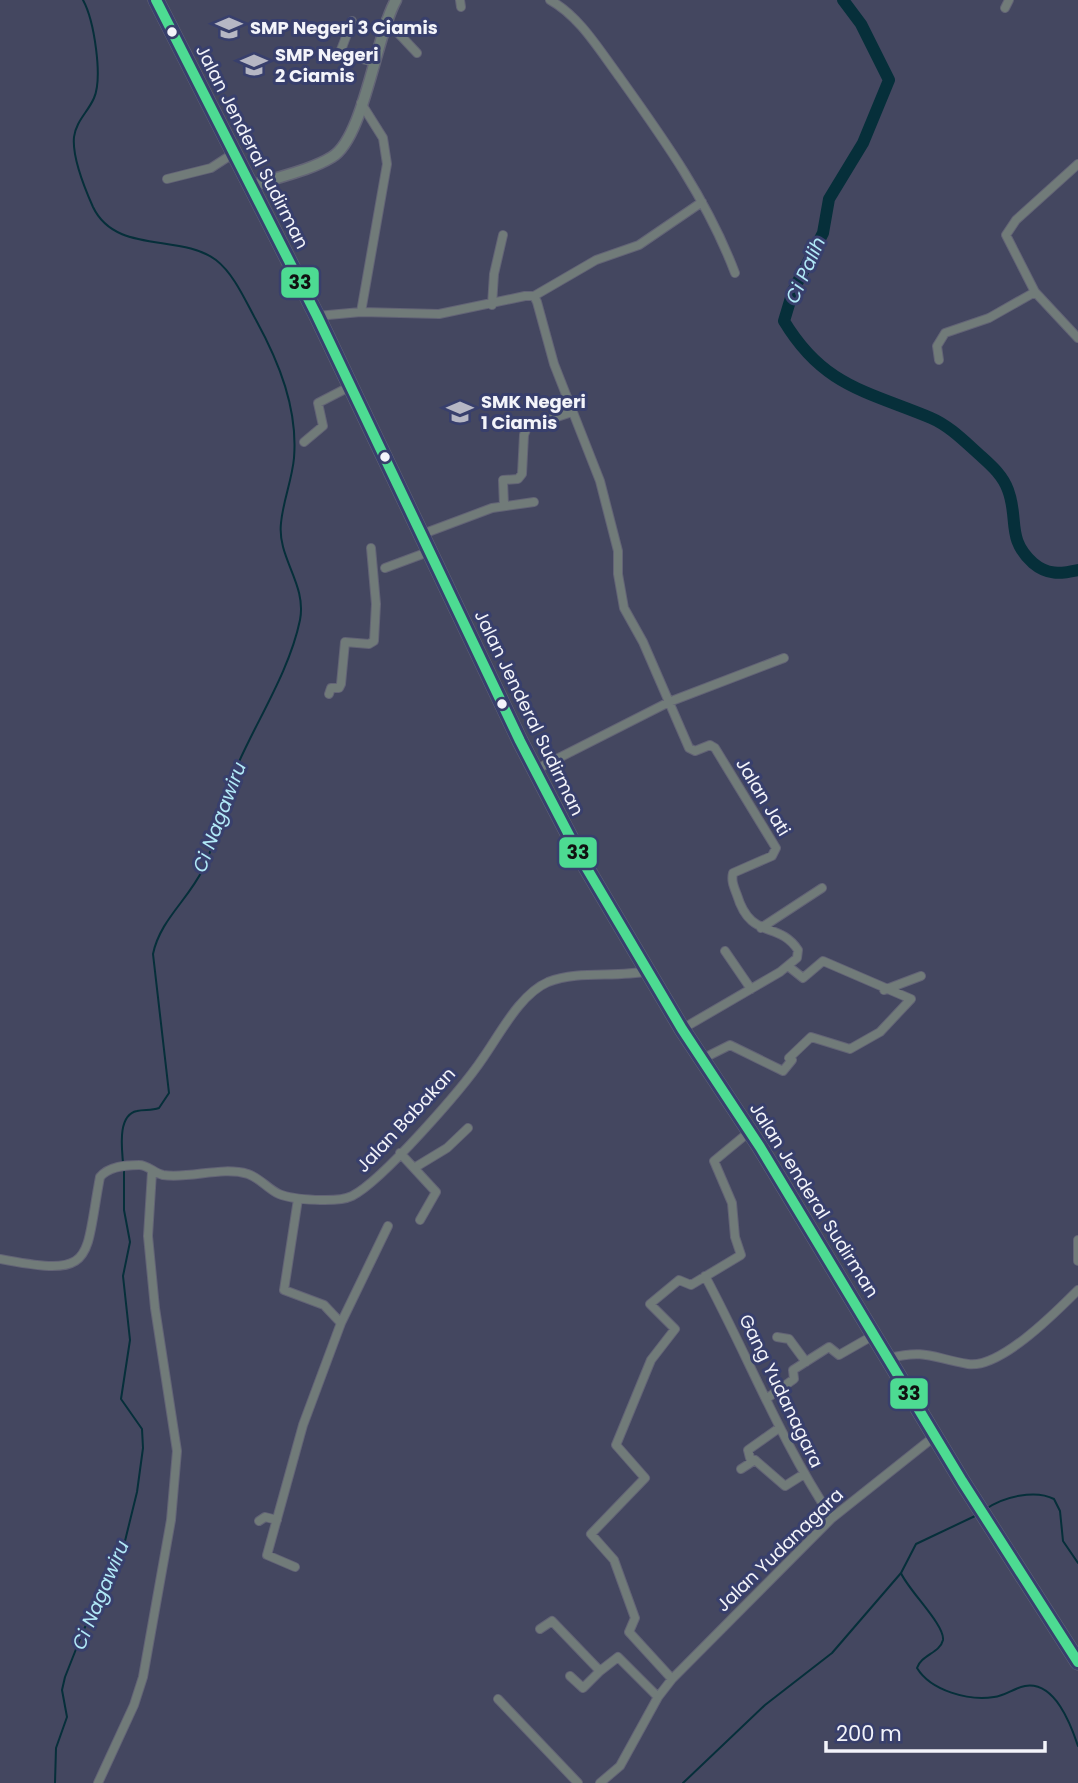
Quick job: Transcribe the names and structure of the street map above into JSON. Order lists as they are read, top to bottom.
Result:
{
  "streets": {
    "highway": ["Jalan Jenderal Sudirman"],
    "street": [
      "Jalan Jati",
      "Jalan Babakan",
      "Gang Yudanagara",
      "Jalan Yudanagara"
    ]
  },
  "crossings": [
    ["Jalan Jenderal Sudirman", "Jalan Babakan"],
    ["Jalan Jenderal Sudirman", "Jalan Yudanagara"],
    ["Gang Yudanagara", "Jalan Yudanagara"]
  ],
  "water": ["Ci Palih", "Ci Nagawiru"],
  "places": {
    "school or university": ["SMP Negeri 3 Ciamis", "SMP Negeri 2 Ciamis", "SMK Negeri 1 Ciamis"]
  },
  "lines": ["transit line 33"],
  "scale_bar": "200 m"
}
